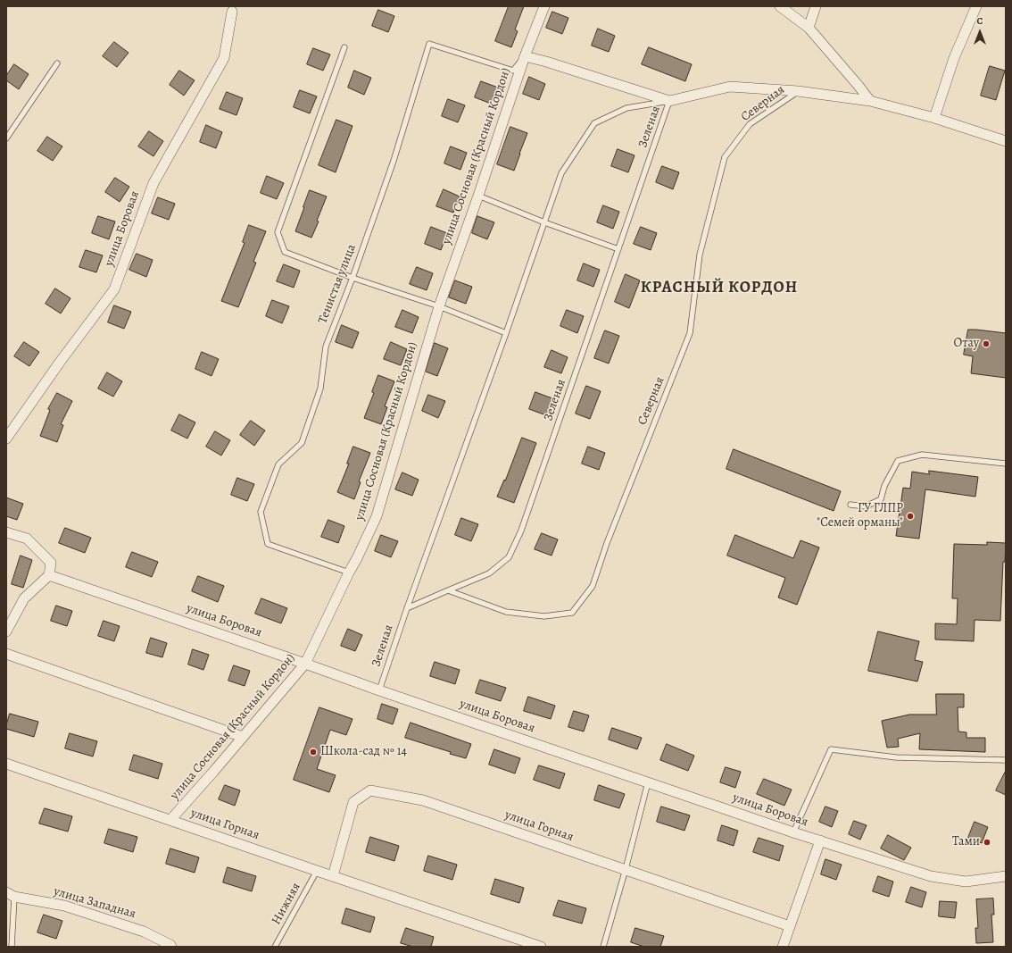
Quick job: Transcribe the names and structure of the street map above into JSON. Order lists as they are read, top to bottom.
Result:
{
  "streets": {
    "street": [
      "улица Сосновая (Красный Кордон)",
      "улица Боровая",
      "улица Горная",
      "улица Западная"
    ],
    "lane": [
      "Северная",
      "Зеленая",
      "Тенистая улица",
      "Нижняя"
    ]
  },
  "crossings": [
    ["Северная", "Зеленая"],
    ["Зеленая", "улица Боровая"],
    ["улица Сосновая (Красный Кордон)", "улица Боровая"],
    ["улица Сосновая (Красный Кордон)", "Тенистая улица"],
    ["улица Сосновая (Красный Кордон)", "улица Горная"],
    ["улица Горная", "Нижняя"]
  ],
  "districts": ["КРАСНЫЙ КОРДОН"],
  "places": [
    "Отау",
    "ГУ ГЛПР \"Семей орманы\"",
    "Школа-сад № 14",
    "Тами"
  ],
  "north": "top"
}
